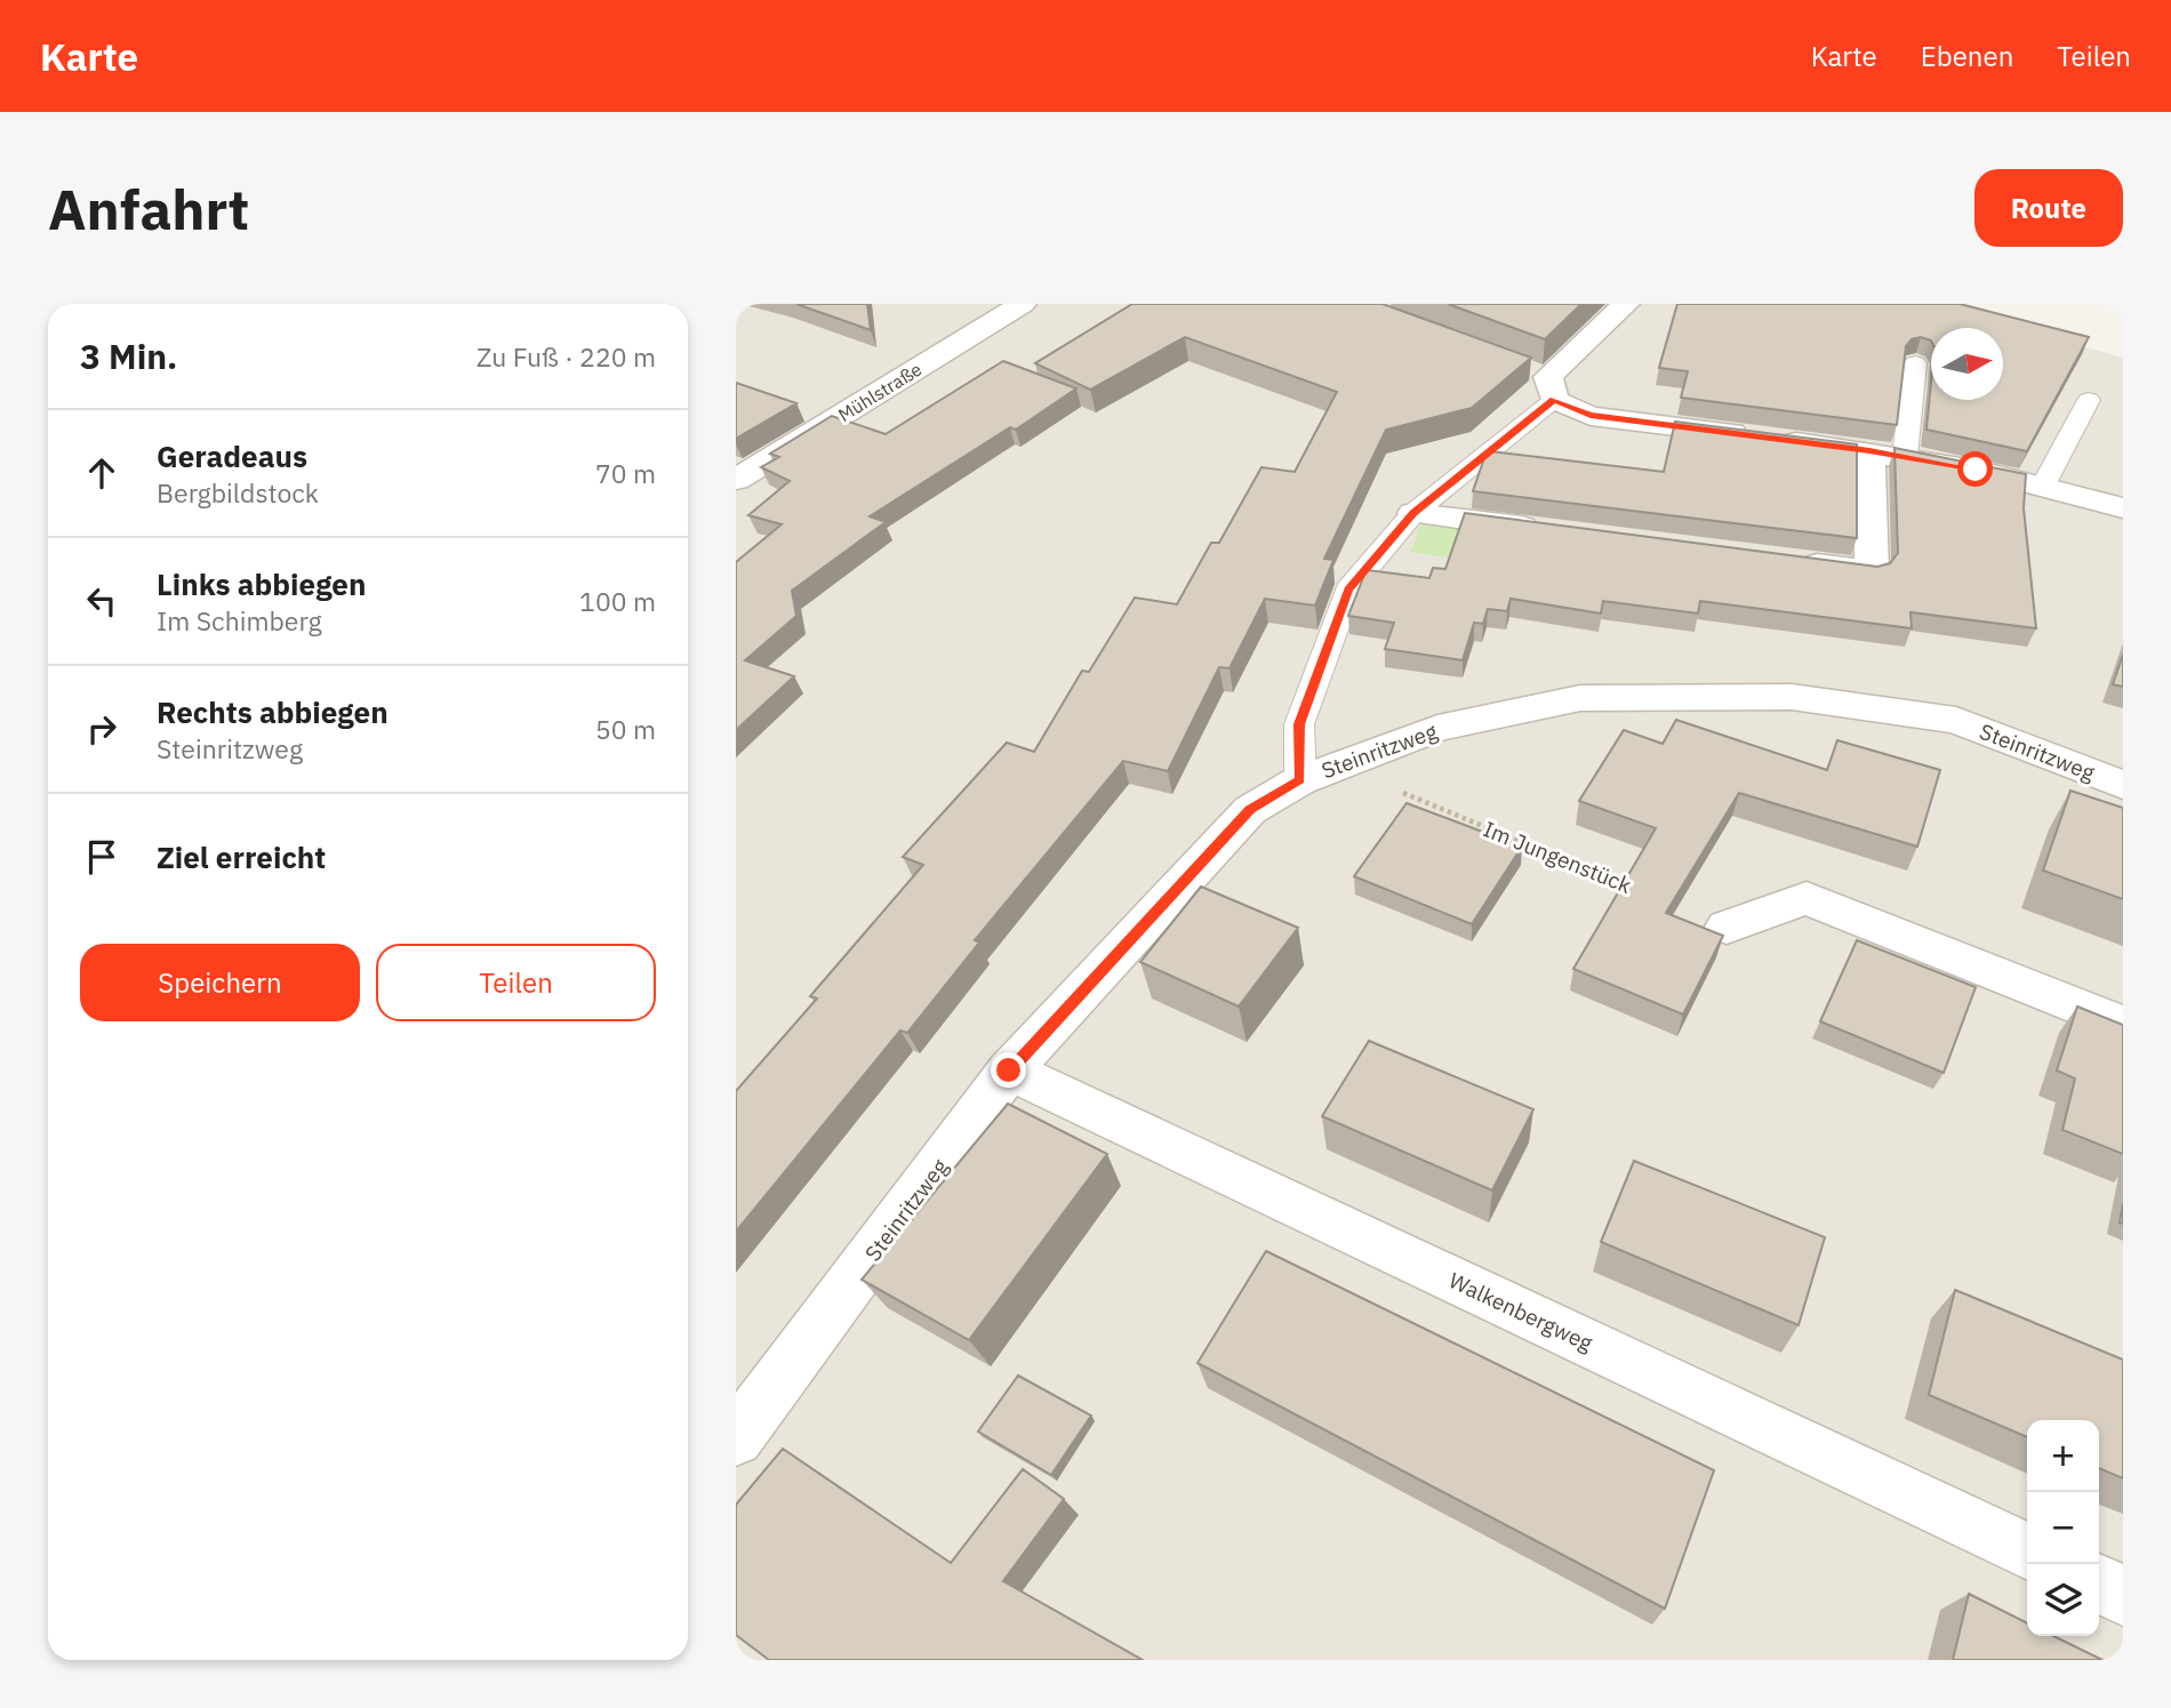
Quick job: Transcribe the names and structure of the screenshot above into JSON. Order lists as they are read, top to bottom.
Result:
{
  "streets": {
    "street": ["Mühlstraße", "Steinritzweg", "Walkenbergweg"],
    "path": ["Im Jungenstück"]
  },
  "crossings": [
    ["Steinritzweg", "Walkenbergweg"]
  ],
  "north": "right",
  "page": {
    "header": "Karte",
    "nav": ["Karte", "Ebenen", "Teilen"],
    "buttons": [
      "Route",
      ["Speichern", "Teilen"]
    ],
    "title": "Anfahrt",
    "heading": ["3 Min.", "Zu Fuß · 220 m"],
    "list": [
      ["Geradeaus", "Bergbildstock", "70 m"],
      ["Links abbiegen", "Im Schimberg", "100 m"],
      ["Rechts abbiegen", "Steinritzweg", "50 m"],
      "Ziel erreicht"
    ],
    "map_buttons": ["+", "−"]
  }
}
